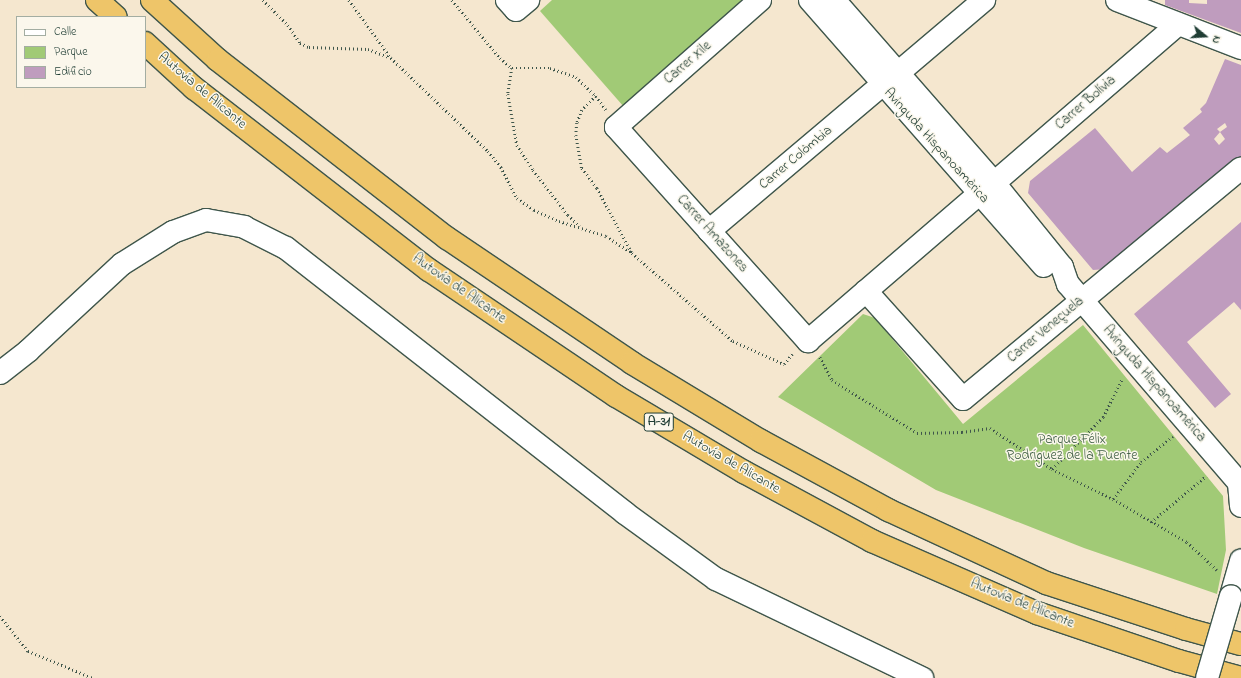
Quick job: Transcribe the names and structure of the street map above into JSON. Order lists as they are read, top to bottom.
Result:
{
  "streets": {
    "highway": ["Autovía de Alicante", "A-31"],
    "street": [
      "Carrer Xile",
      "Carrer Bolívia",
      "Avinguda Hispanoamèrica",
      "Carrer Colòmbia",
      "Carrer Amazones",
      "Carrer Veneçuela"
    ]
  },
  "crossings": [
    ["Carrer Xile", "Carrer Amazones"],
    ["Carrer Bolívia", "Avinguda Hispanoamèrica"],
    ["Carrer Bolívia", "Carrer Amazones"],
    ["Carrer Bolívia", "Carrer Veneçuela"],
    ["Avinguda Hispanoamèrica", "Carrer Colòmbia"],
    ["Avinguda Hispanoamèrica", "Carrer Veneçuela"],
    ["Carrer Colòmbia", "Carrer Amazones"]
  ],
  "parks": ["Parque Félix Rodríguez de la Fuente"],
  "legend": ["Calle", "Parque", "Edificio"],
  "north": "right"
}
